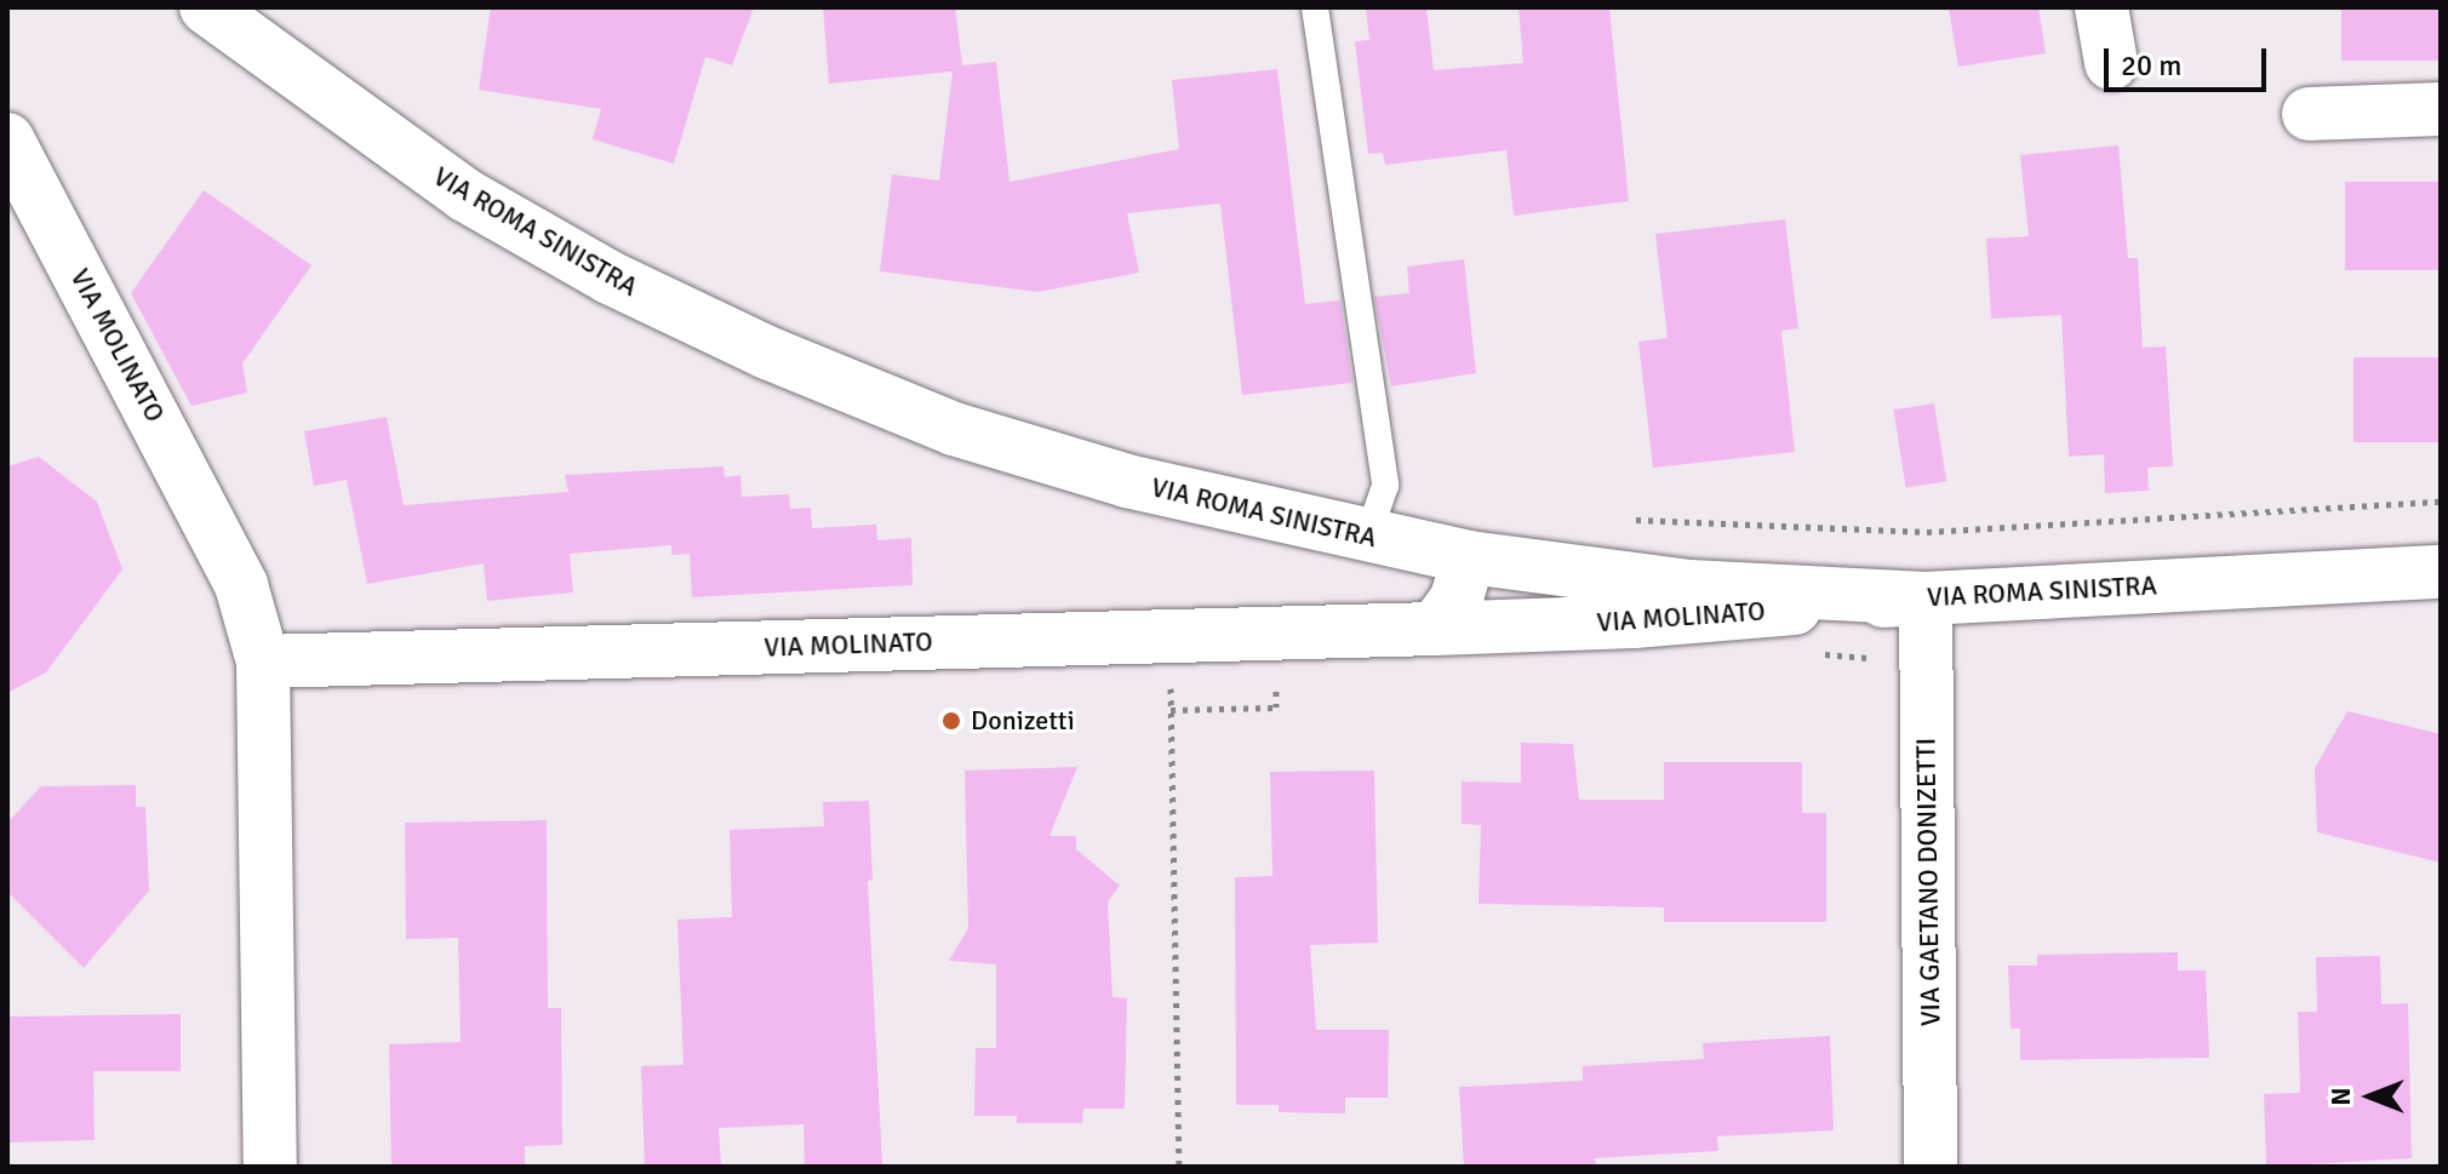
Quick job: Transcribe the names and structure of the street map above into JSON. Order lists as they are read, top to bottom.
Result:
{
  "streets": {
    "street": ["VIA ROMA SINISTRA", "VIA MOLINATO", "VIA GAETANO DONIZETTI"]
  },
  "crossings": [
    ["VIA ROMA SINISTRA", "VIA MOLINATO"],
    ["VIA ROMA SINISTRA", "VIA GAETANO DONIZETTI"],
    ["VIA MOLINATO", "VIA GAETANO DONIZETTI"]
  ],
  "places": ["Donizetti"],
  "scale_bar": "20 m",
  "north": "left"
}
